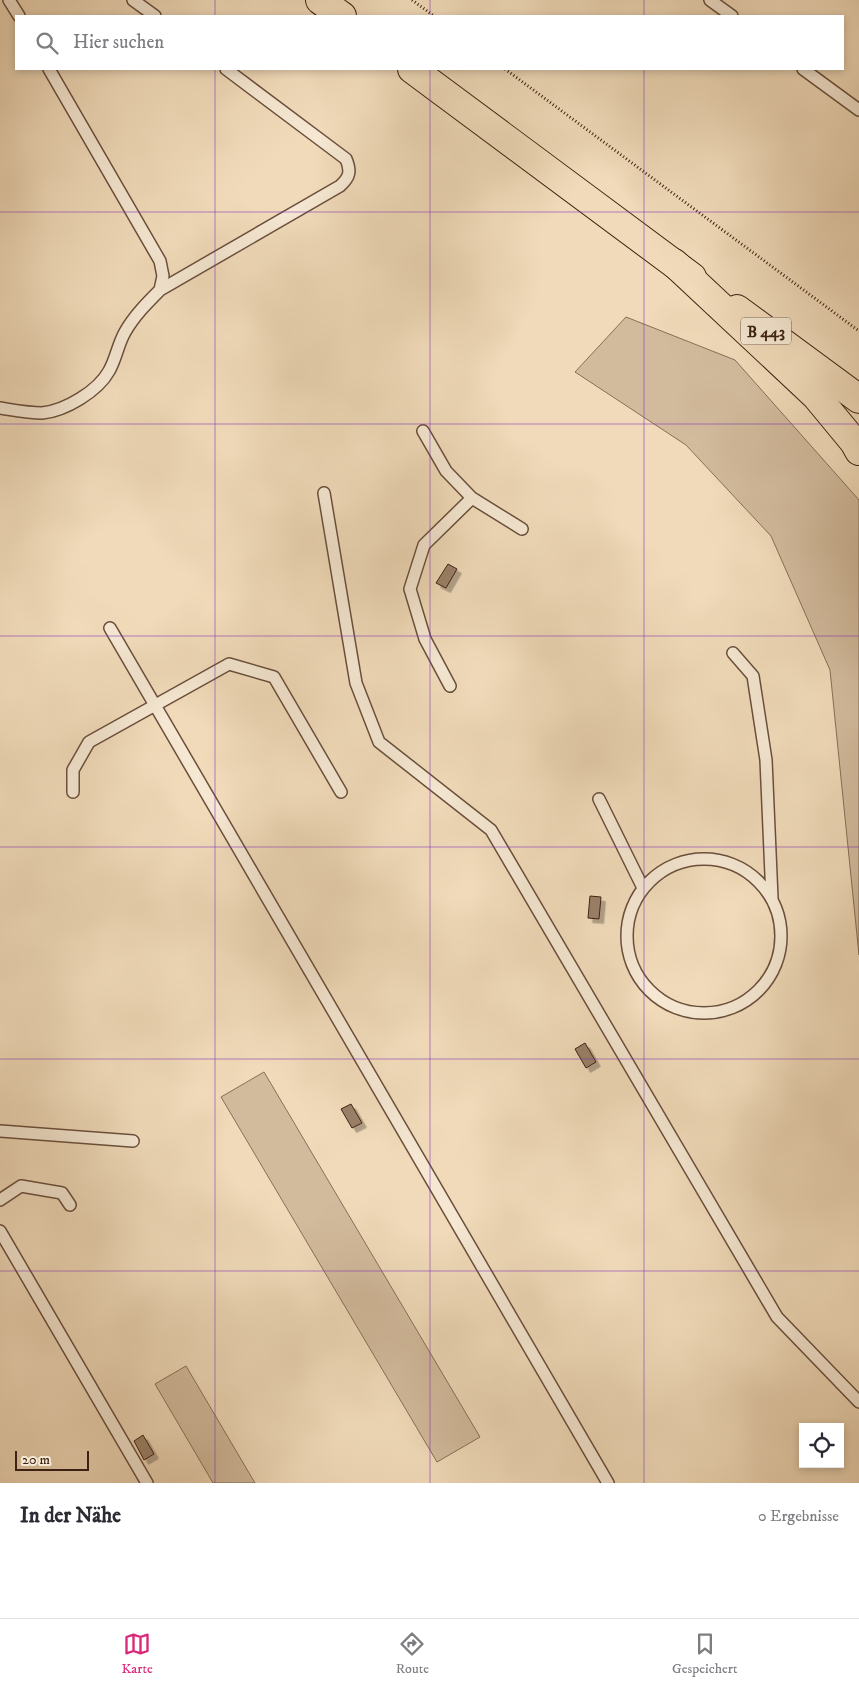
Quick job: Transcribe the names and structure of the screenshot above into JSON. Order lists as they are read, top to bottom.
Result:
{
  "streets": {
    "main road": ["B 443"]
  },
  "scale_bar": "20 m",
  "page": {
    "search": "Hier suchen",
    "scale": "20 m",
    "heading": ["In der Nähe", "0 Ergebnisse"],
    "nav": ["Karte", "Route", "Gespeichert"]
  }
}
